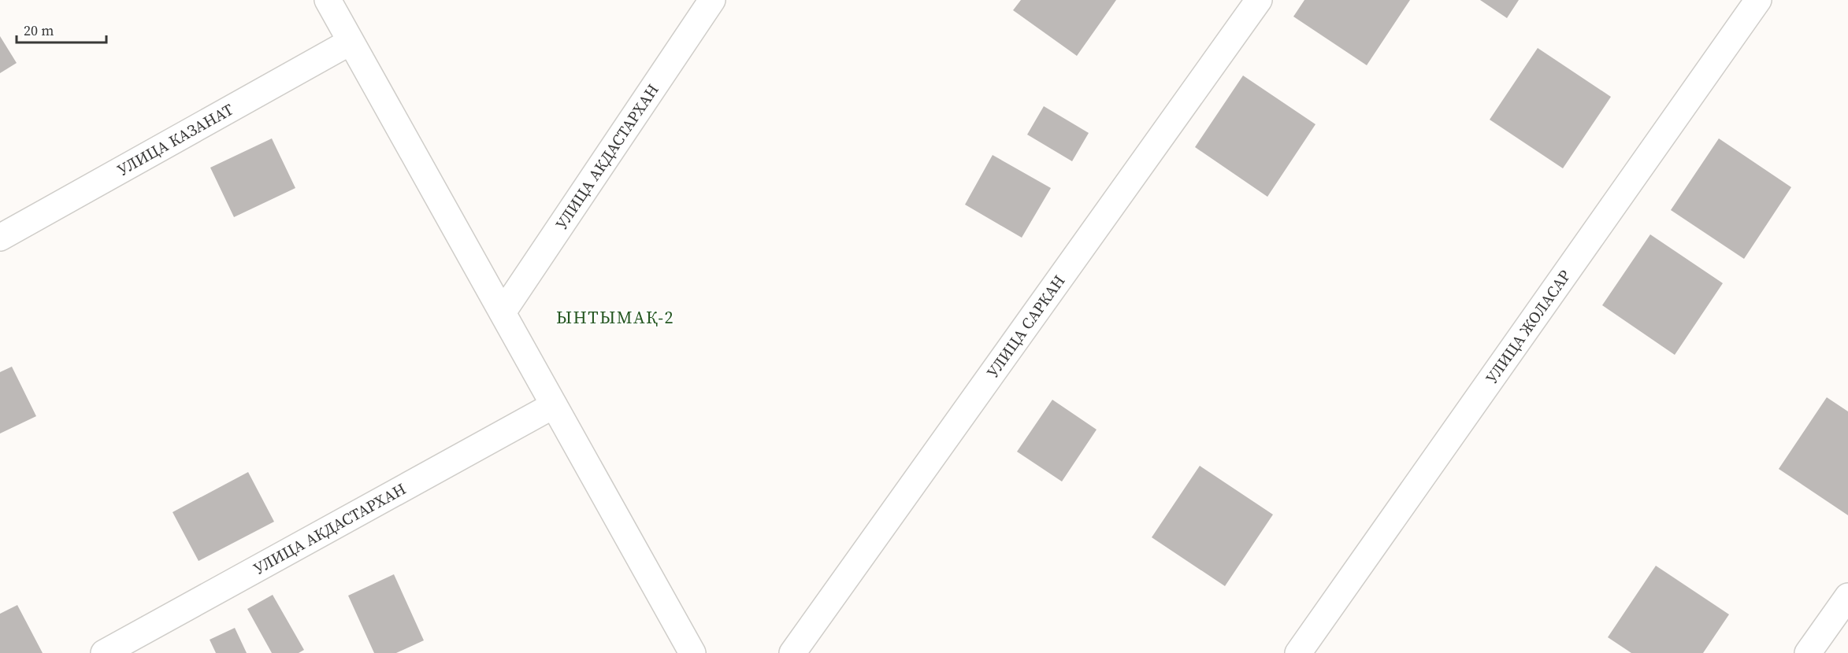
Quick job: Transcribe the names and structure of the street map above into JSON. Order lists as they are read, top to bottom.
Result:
{
  "streets": {
    "street": [
      "УЛИЦА КАЗАНАТ",
      "УЛИЦА АКДАСТАРХАН",
      "УЛИЦА САРКАН",
      "УЛИЦА ЖОЛАСАР"
    ]
  },
  "districts": ["ЫНТЫМАҚ-2"],
  "scale_bar": "20 m"
}
